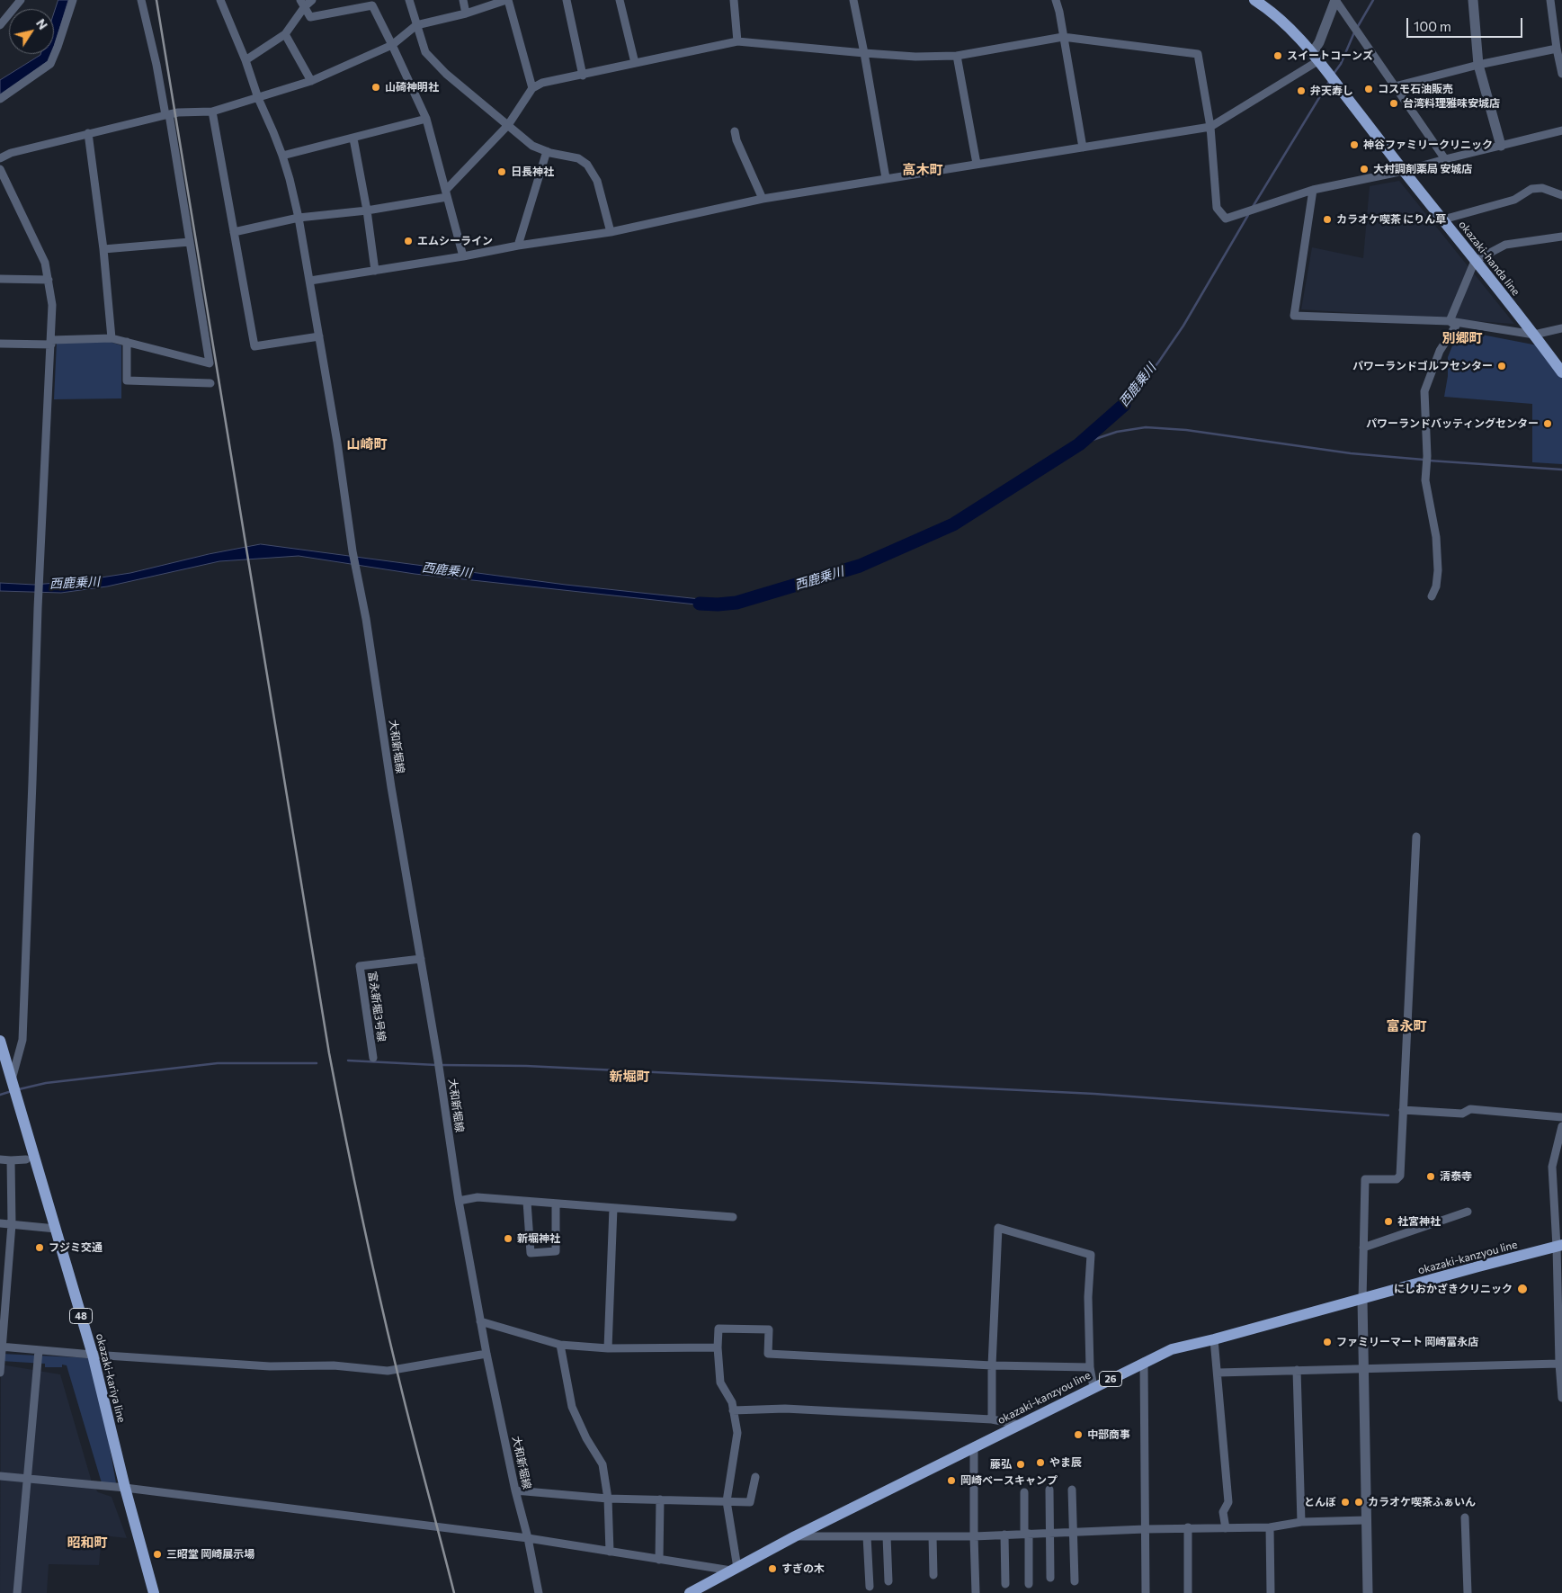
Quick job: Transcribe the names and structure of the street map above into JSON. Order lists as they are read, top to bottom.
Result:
{
  "streets": {
    "main road": [
      "okazaki-handa line",
      "okazaki-kanzyou line",
      "48",
      "okazaki-kariya line",
      "26"
    ],
    "street": ["大和新堀線", "富永新堀3号線"]
  },
  "crossings": [
    ["大和新堀線", "富永新堀3号線"]
  ],
  "districts": [
    "高木町",
    "別郷町",
    "山崎町",
    "富永町",
    "新堀町",
    "昭和町"
  ],
  "water": ["西鹿乗川"],
  "places": [
    "スイートコーンズ",
    "山碕神明社",
    "コスモ石油販売",
    "弁天寿し",
    "台湾料理雅味安城店",
    "神谷ファミリークリニック",
    "大村調剤薬局 安城店",
    "日長神社",
    "カラオケ喫茶 にりん草",
    "エムシーライン",
    "パワーランドゴルフセンター",
    "パワーランドバッティングセンター",
    "清泰寺",
    "社宮神社",
    "新堀神社",
    "フジミ交通",
    "にしおかざきクリニック",
    "ファミリーマート 岡崎富永店",
    "中部商事",
    "やま辰",
    "藤弘",
    "岡崎ベースキャンプ",
    "とんぼ",
    "カラオケ喫茶ふぁいん",
    "三昭堂 岡崎展示場",
    "すぎの木"
  ],
  "scale_bar": "100 m",
  "north": "top right"
}
